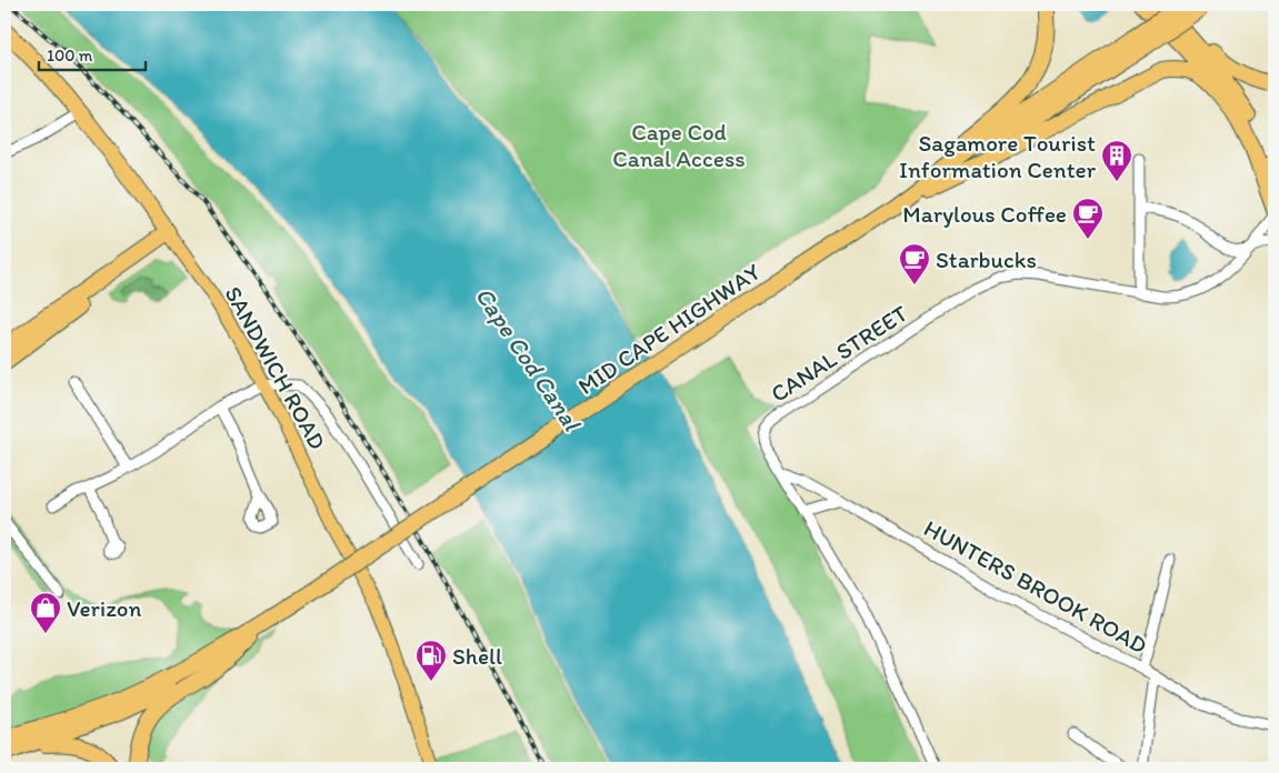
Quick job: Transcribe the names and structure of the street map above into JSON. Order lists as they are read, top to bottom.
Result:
{
  "streets": {
    "highway": ["MID CAPE HIGHWAY", "SANDWICH ROAD"],
    "street": ["CANAL STREET", "HUNTERS BROOK ROAD"]
  },
  "crossings": [
    ["CANAL STREET", "HUNTERS BROOK ROAD"]
  ],
  "water": ["Cape Cod Canal"],
  "parks": ["Cape Cod Canal Access"],
  "places": {
    "building": ["Sagamore Tourist Information Center"],
    "cafe": ["Marylous Coffee", "Starbucks"],
    "shop": ["Verizon"],
    "fuel station": ["Shell"]
  },
  "scale_bar": "100 m"
}
